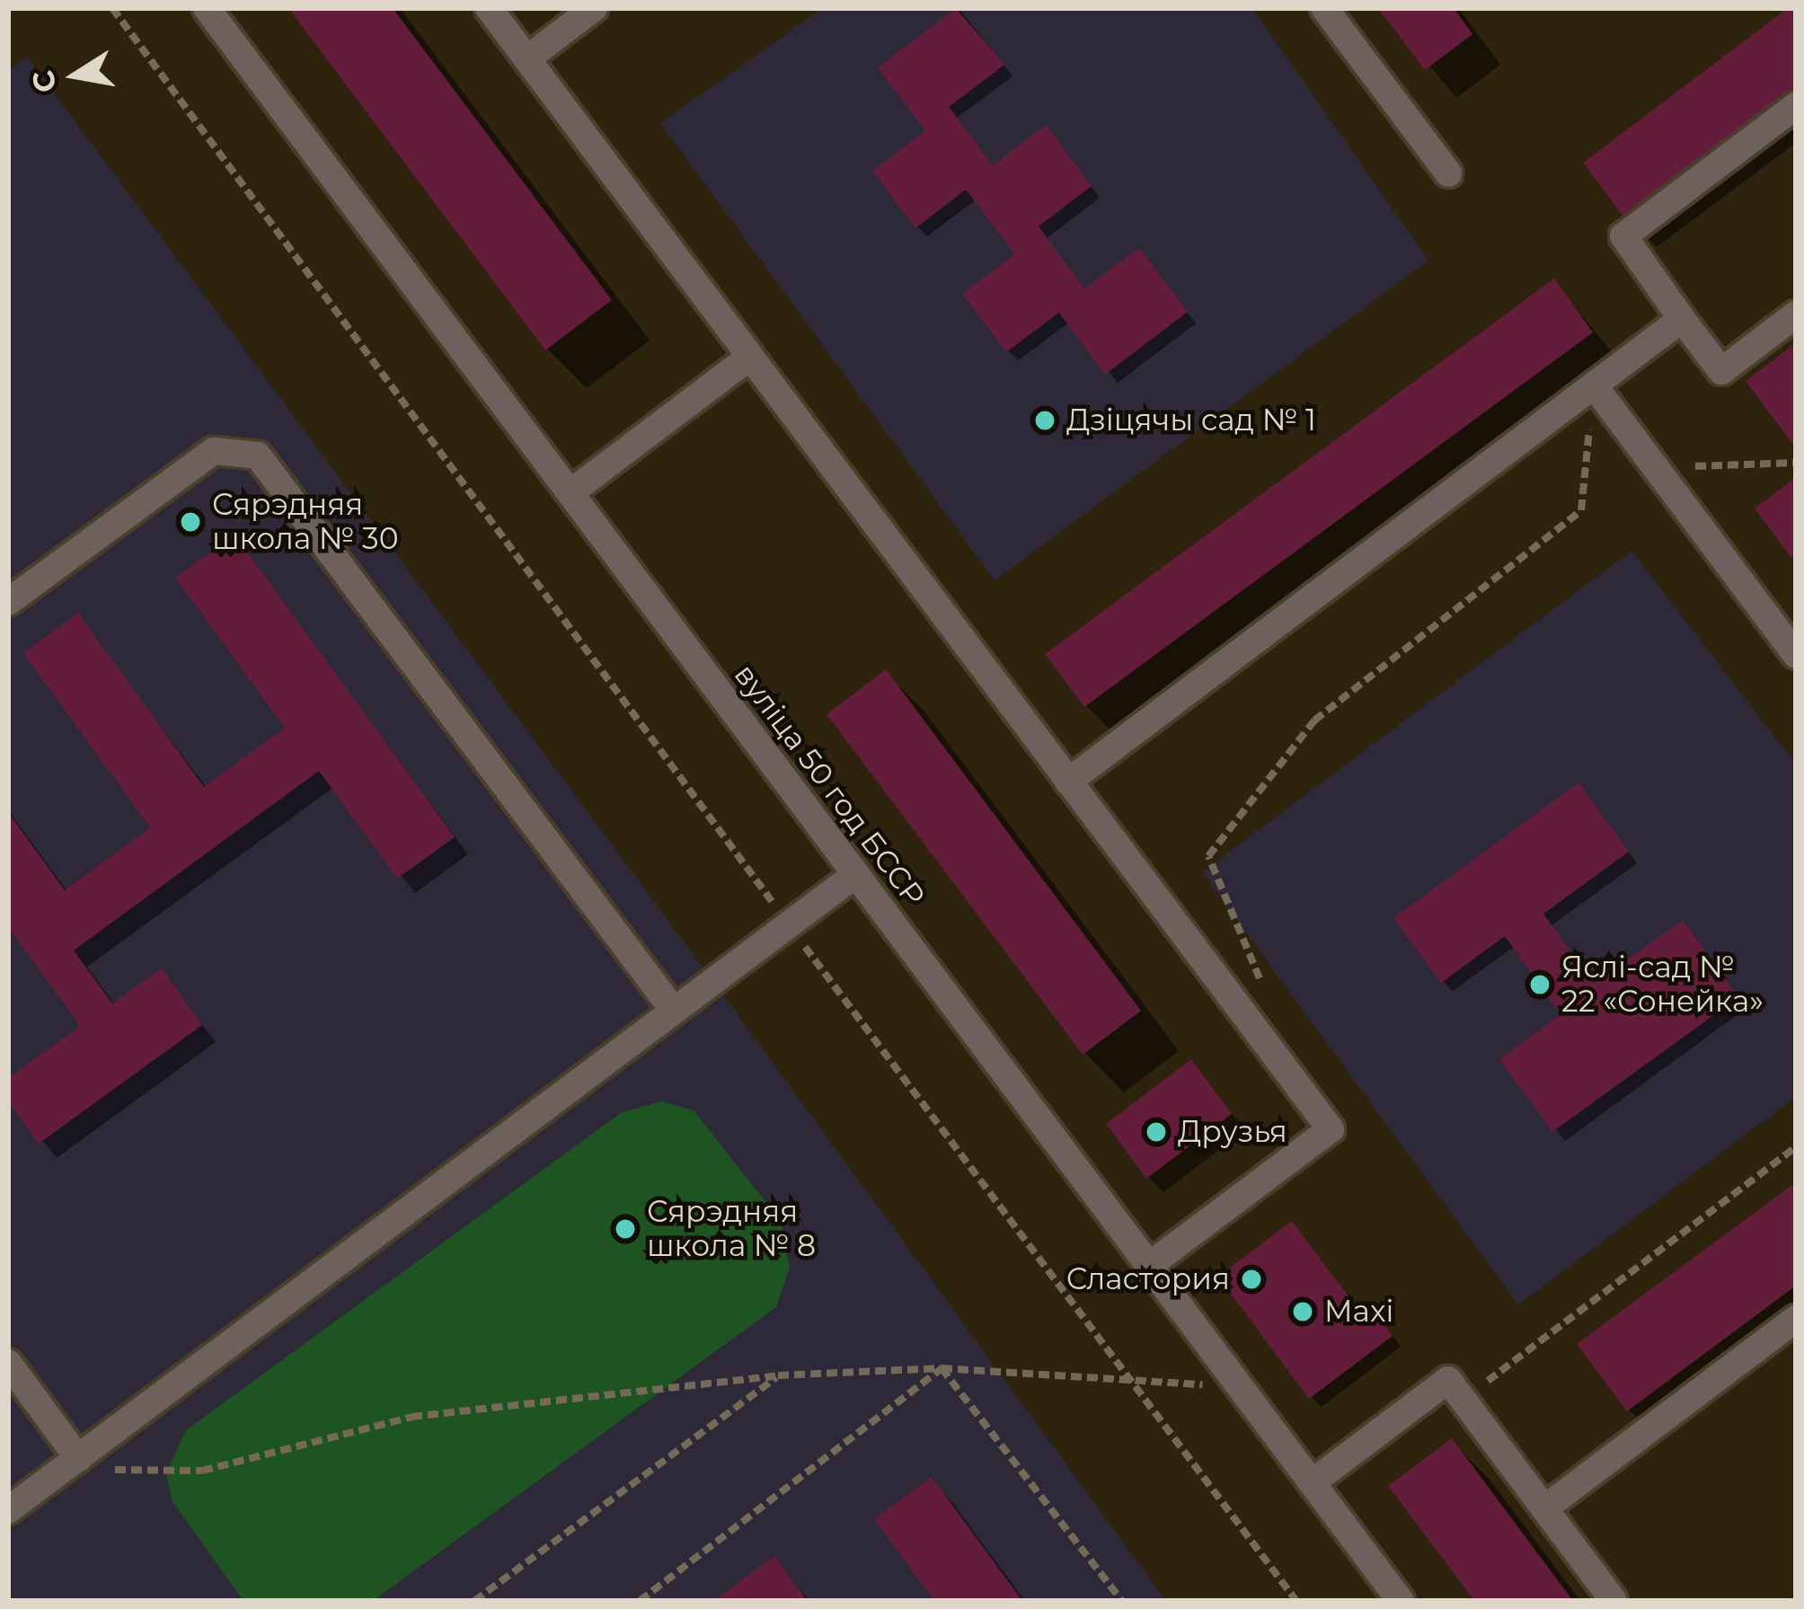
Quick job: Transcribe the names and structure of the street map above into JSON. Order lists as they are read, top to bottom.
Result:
{
  "streets": {
    "street": ["вуліца 50 год БССР"]
  },
  "places": [
    "Дзіцячы сад № 1",
    "Сярэдняя школа № 30",
    "Яслі-сад № 22 «Сонейка»",
    "Друзья",
    "Сярэдняя школа № 8",
    "Сластория",
    "Maxi"
  ],
  "north": "left"
}
